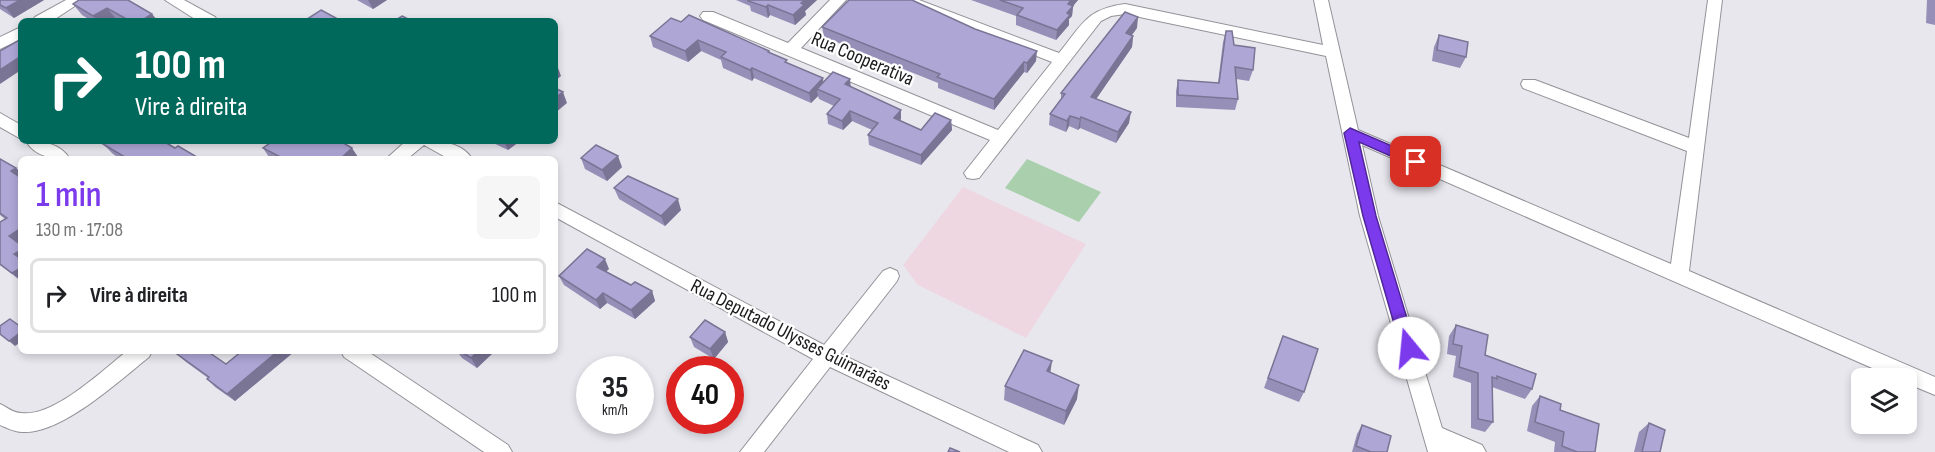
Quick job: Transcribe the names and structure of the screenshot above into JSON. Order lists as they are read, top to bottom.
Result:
{
  "streets": {
    "street": ["Rua Cooperativa", "Rua Deputado Ulysses Guimarães"]
  },
  "page": {
    "turn": ["100 m", "Vire à direita"],
    "heading": ["1 min", "130 m · 17:08"],
    "list": [
      {
        "name": "Vire à direita",
        "value": "100 m"
      }
    ],
    "speed": "35 km/h",
    "limit": "40"
  }
}
